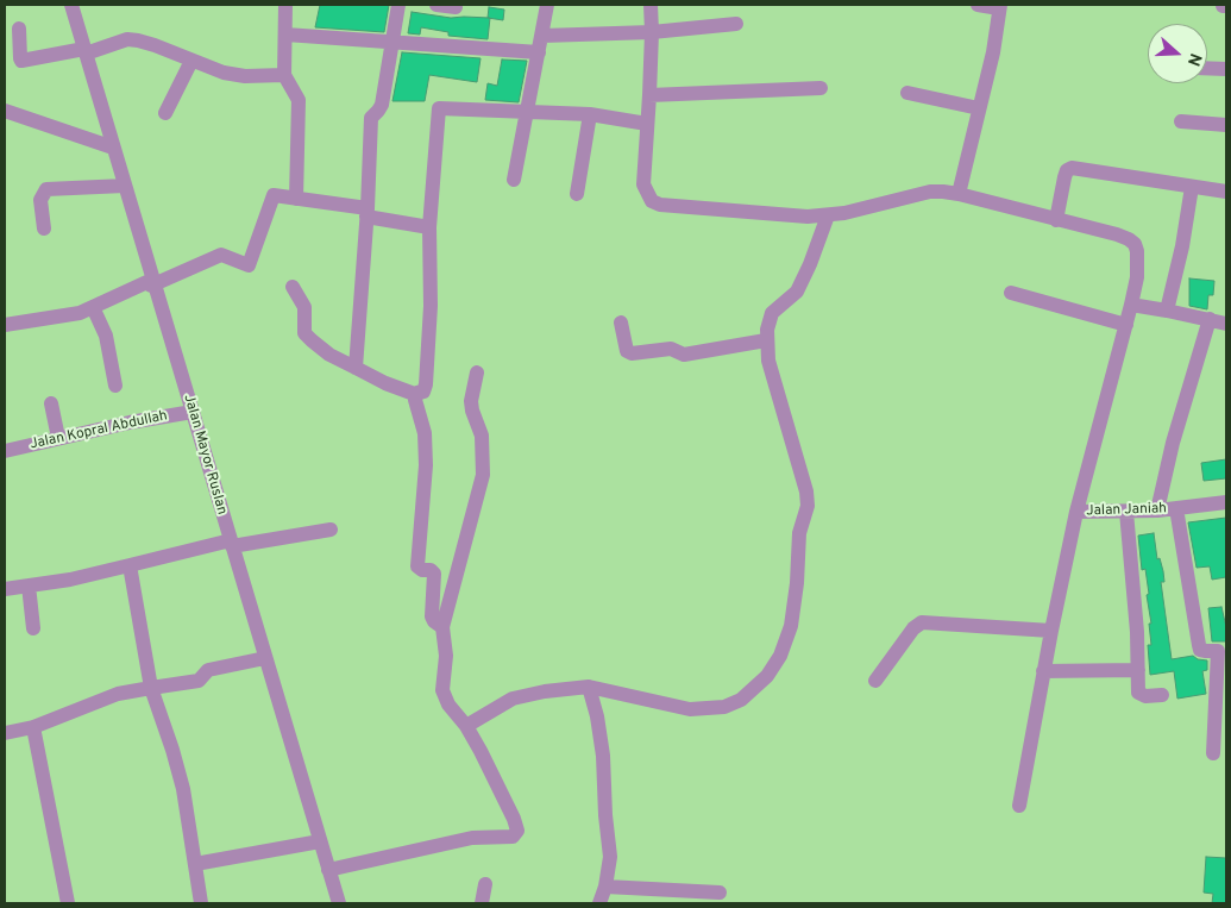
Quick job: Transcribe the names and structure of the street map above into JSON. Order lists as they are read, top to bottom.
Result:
{
  "streets": {
    "street": ["Jalan Kopral Abdullah", "Jalan Mayor Ruslan", "Jalan Janiah"]
  },
  "crossings": [
    ["Jalan Kopral Abdullah", "Jalan Mayor Ruslan"]
  ],
  "north": "right"
}
